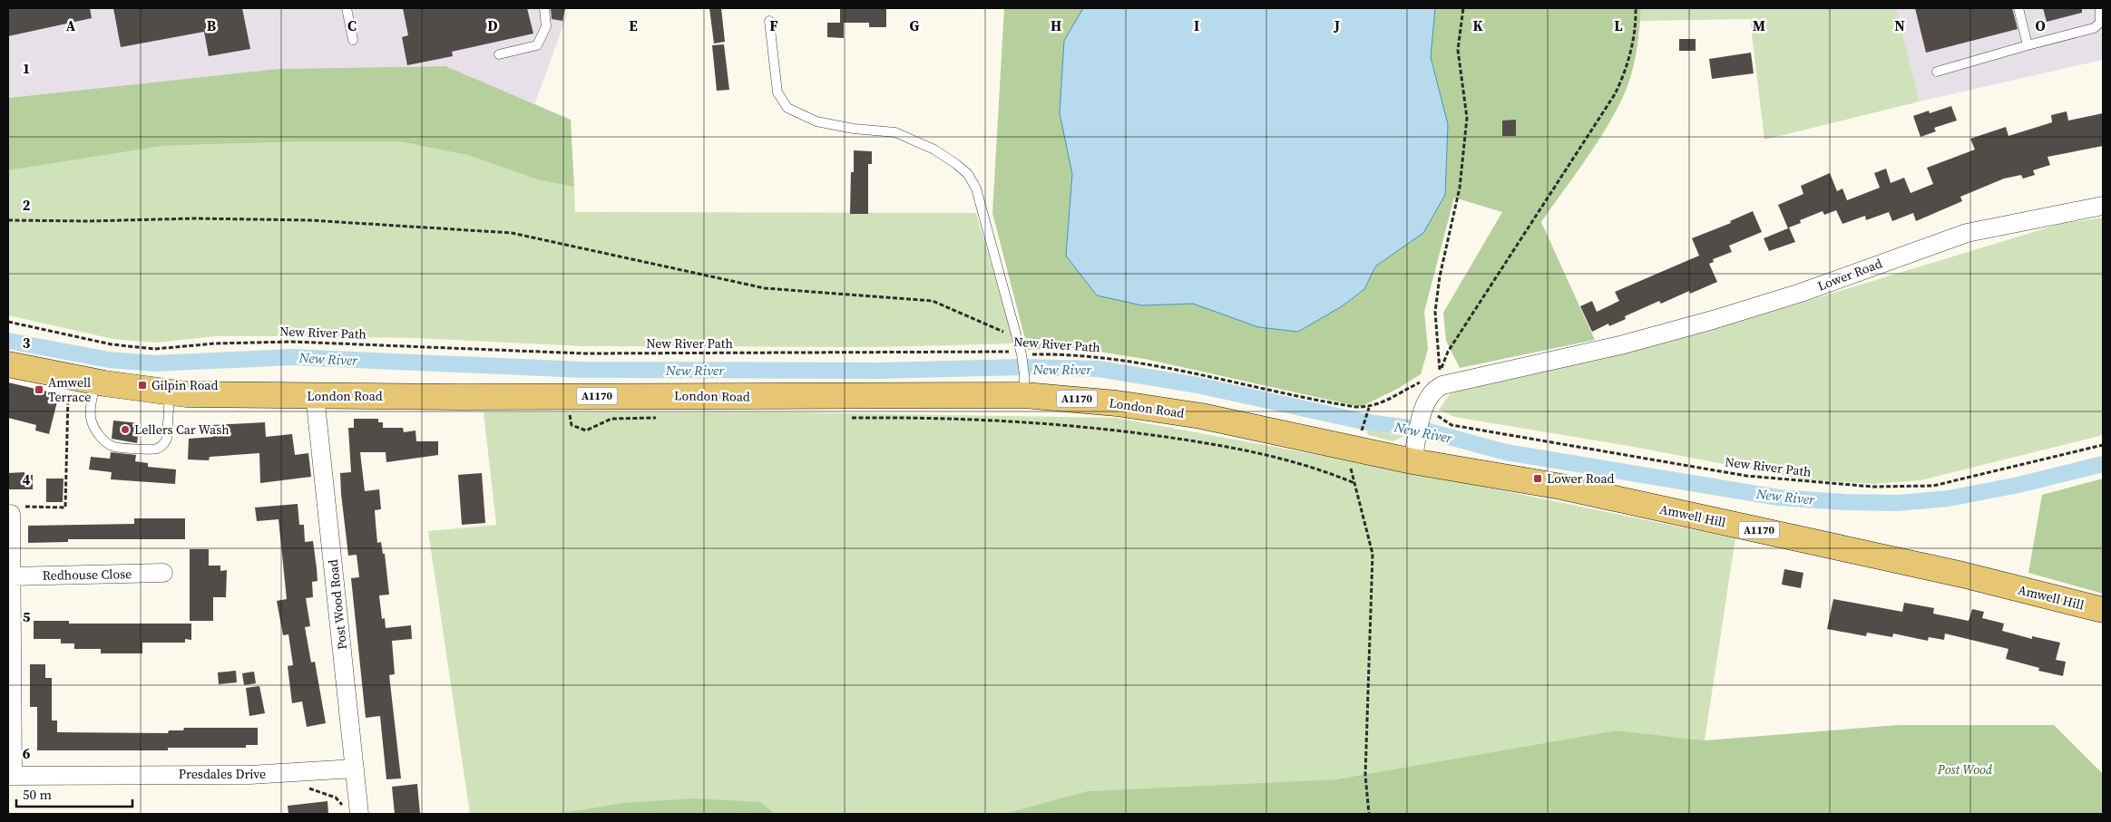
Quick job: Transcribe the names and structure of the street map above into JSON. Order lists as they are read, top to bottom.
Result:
{
  "streets": {
    "main road": ["London Road", "A1170", "Amwell Hill"],
    "street": [
      "Lower Road",
      "Redhouse Close",
      "Post Wood Road",
      "Presdales Drive"
    ],
    "path": ["New River Path"]
  },
  "crossings": [
    ["Lower Road", "New River Path"],
    ["Lower Road", "London Road"],
    ["Lower Road", "Amwell Hill"],
    ["London Road", "Amwell Hill"],
    ["London Road", "Post Wood Road"],
    ["Post Wood Road", "Presdales Drive"]
  ],
  "water": ["New River"],
  "parks": ["Post Wood"],
  "places": {
    "transit": ["Gilpin Road", "Amwell Terrace", "Lower Road"],
    "other": ["Lellers Car Wash"]
  },
  "scale_bar": "50 m",
  "grid": {
    "columns": [
      "A",
      "B",
      "C",
      "D",
      "E",
      "F",
      "G",
      "H",
      "I",
      "J",
      "K",
      "L",
      "M",
      "N",
      "O"
    ],
    "rows": [
      "1",
      "2",
      "3",
      "4",
      "5",
      "6"
    ]
  }
}
